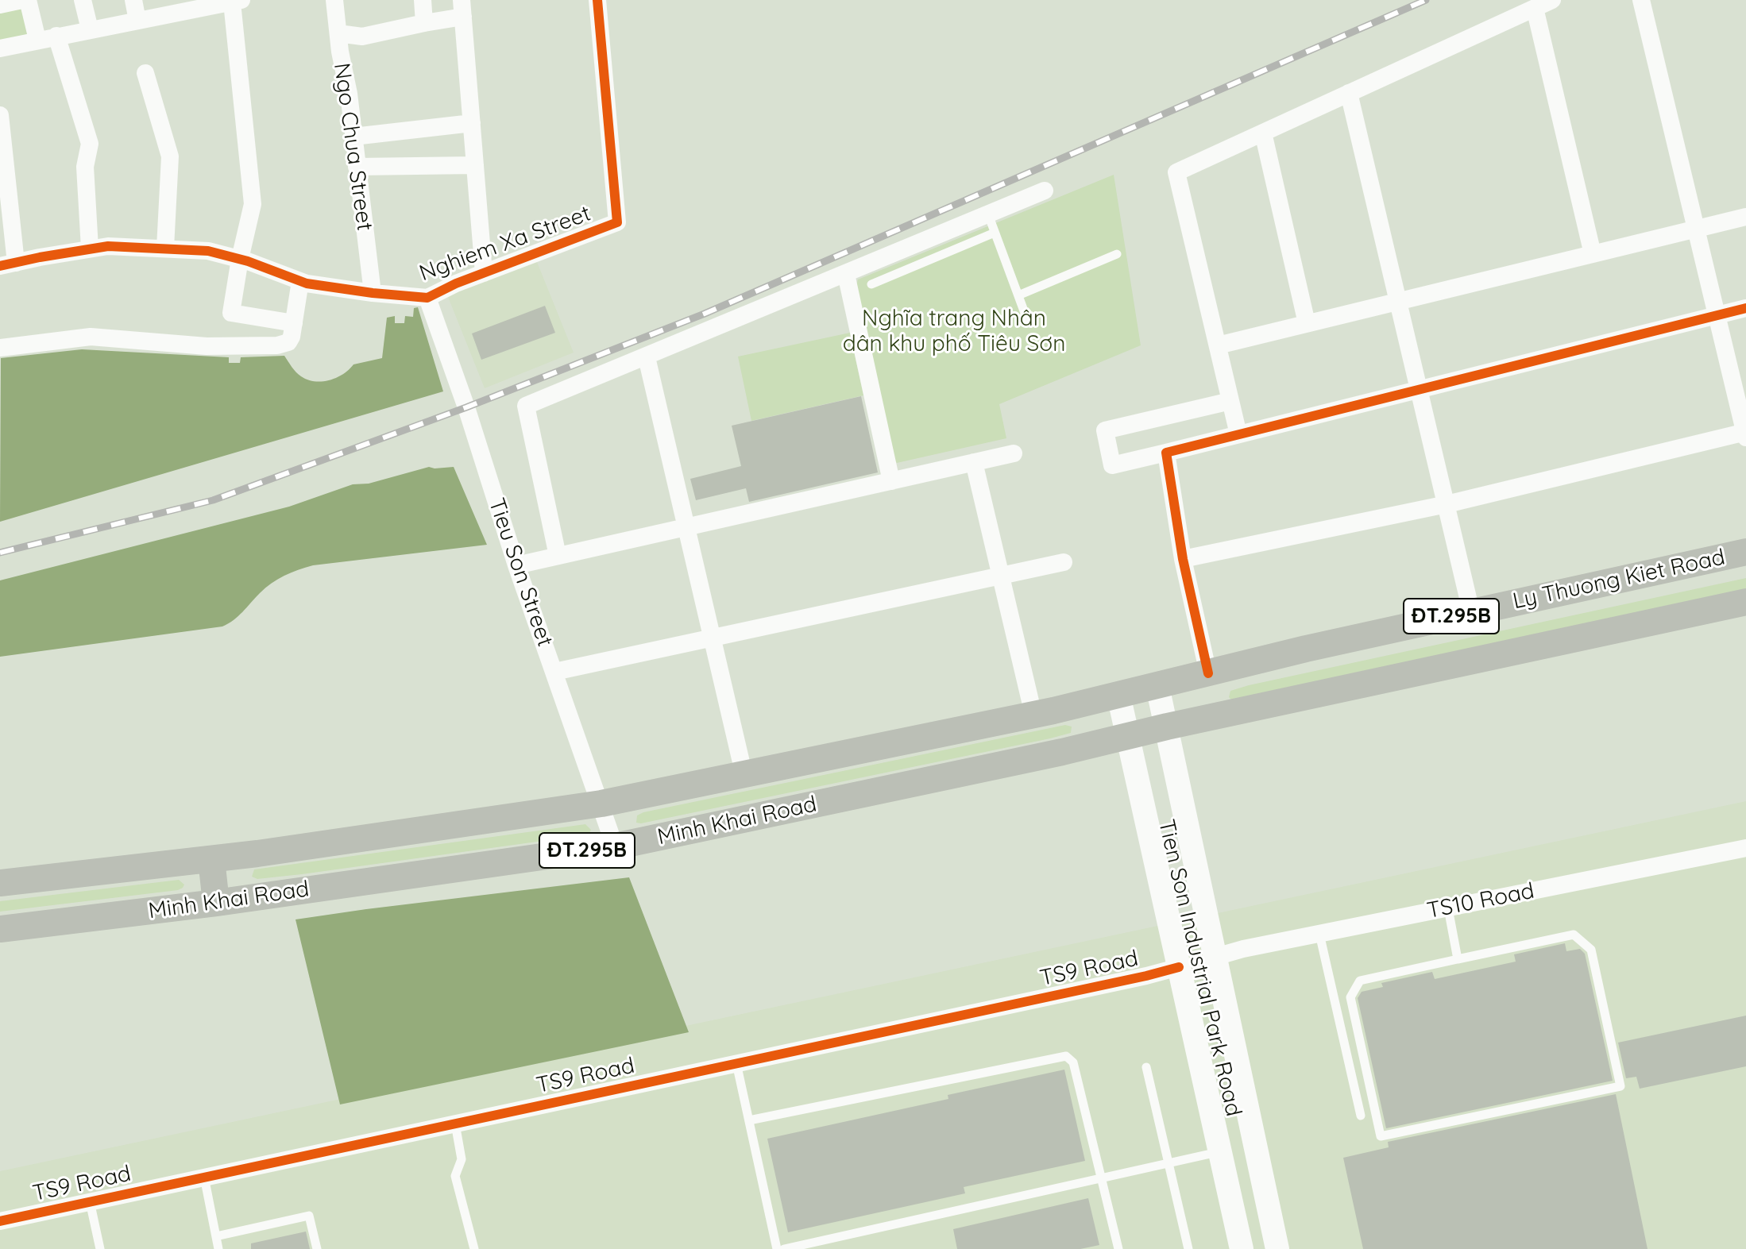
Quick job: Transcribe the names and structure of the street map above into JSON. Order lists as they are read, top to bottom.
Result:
{
  "streets": {
    "main road": [
      "Ly Thuong Kiet Road",
      "ĐT.295B",
      "Minh Khai Road",
      "Tien Son Industrial Park Road"
    ],
    "street": [
      "Ngo Chua Street",
      "Nghiem Xa Street",
      "Tieu Son Street",
      "TS10 Road",
      "TS9 Road"
    ]
  },
  "crossings": [
    ["Ngo Chua Street", "Nghiem Xa Street"],
    ["Nghiem Xa Street", "Tieu Son Street"],
    ["Tieu Son Street", "Minh Khai Road"],
    ["Ly Thuong Kiet Road", "Minh Khai Road"],
    ["Ly Thuong Kiet Road", "Tien Son Industrial Park Road"],
    ["ĐT.295B", "Minh Khai Road"],
    ["ĐT.295B", "Tien Son Industrial Park Road"],
    ["Minh Khai Road", "Tien Son Industrial Park Road"],
    ["TS10 Road", "Tien Son Industrial Park Road"],
    ["Tien Son Industrial Park Road", "TS9 Road"]
  ],
  "parks": ["Nghĩa trang Nhân dân khu phố Tiêu Sơn"]
}
